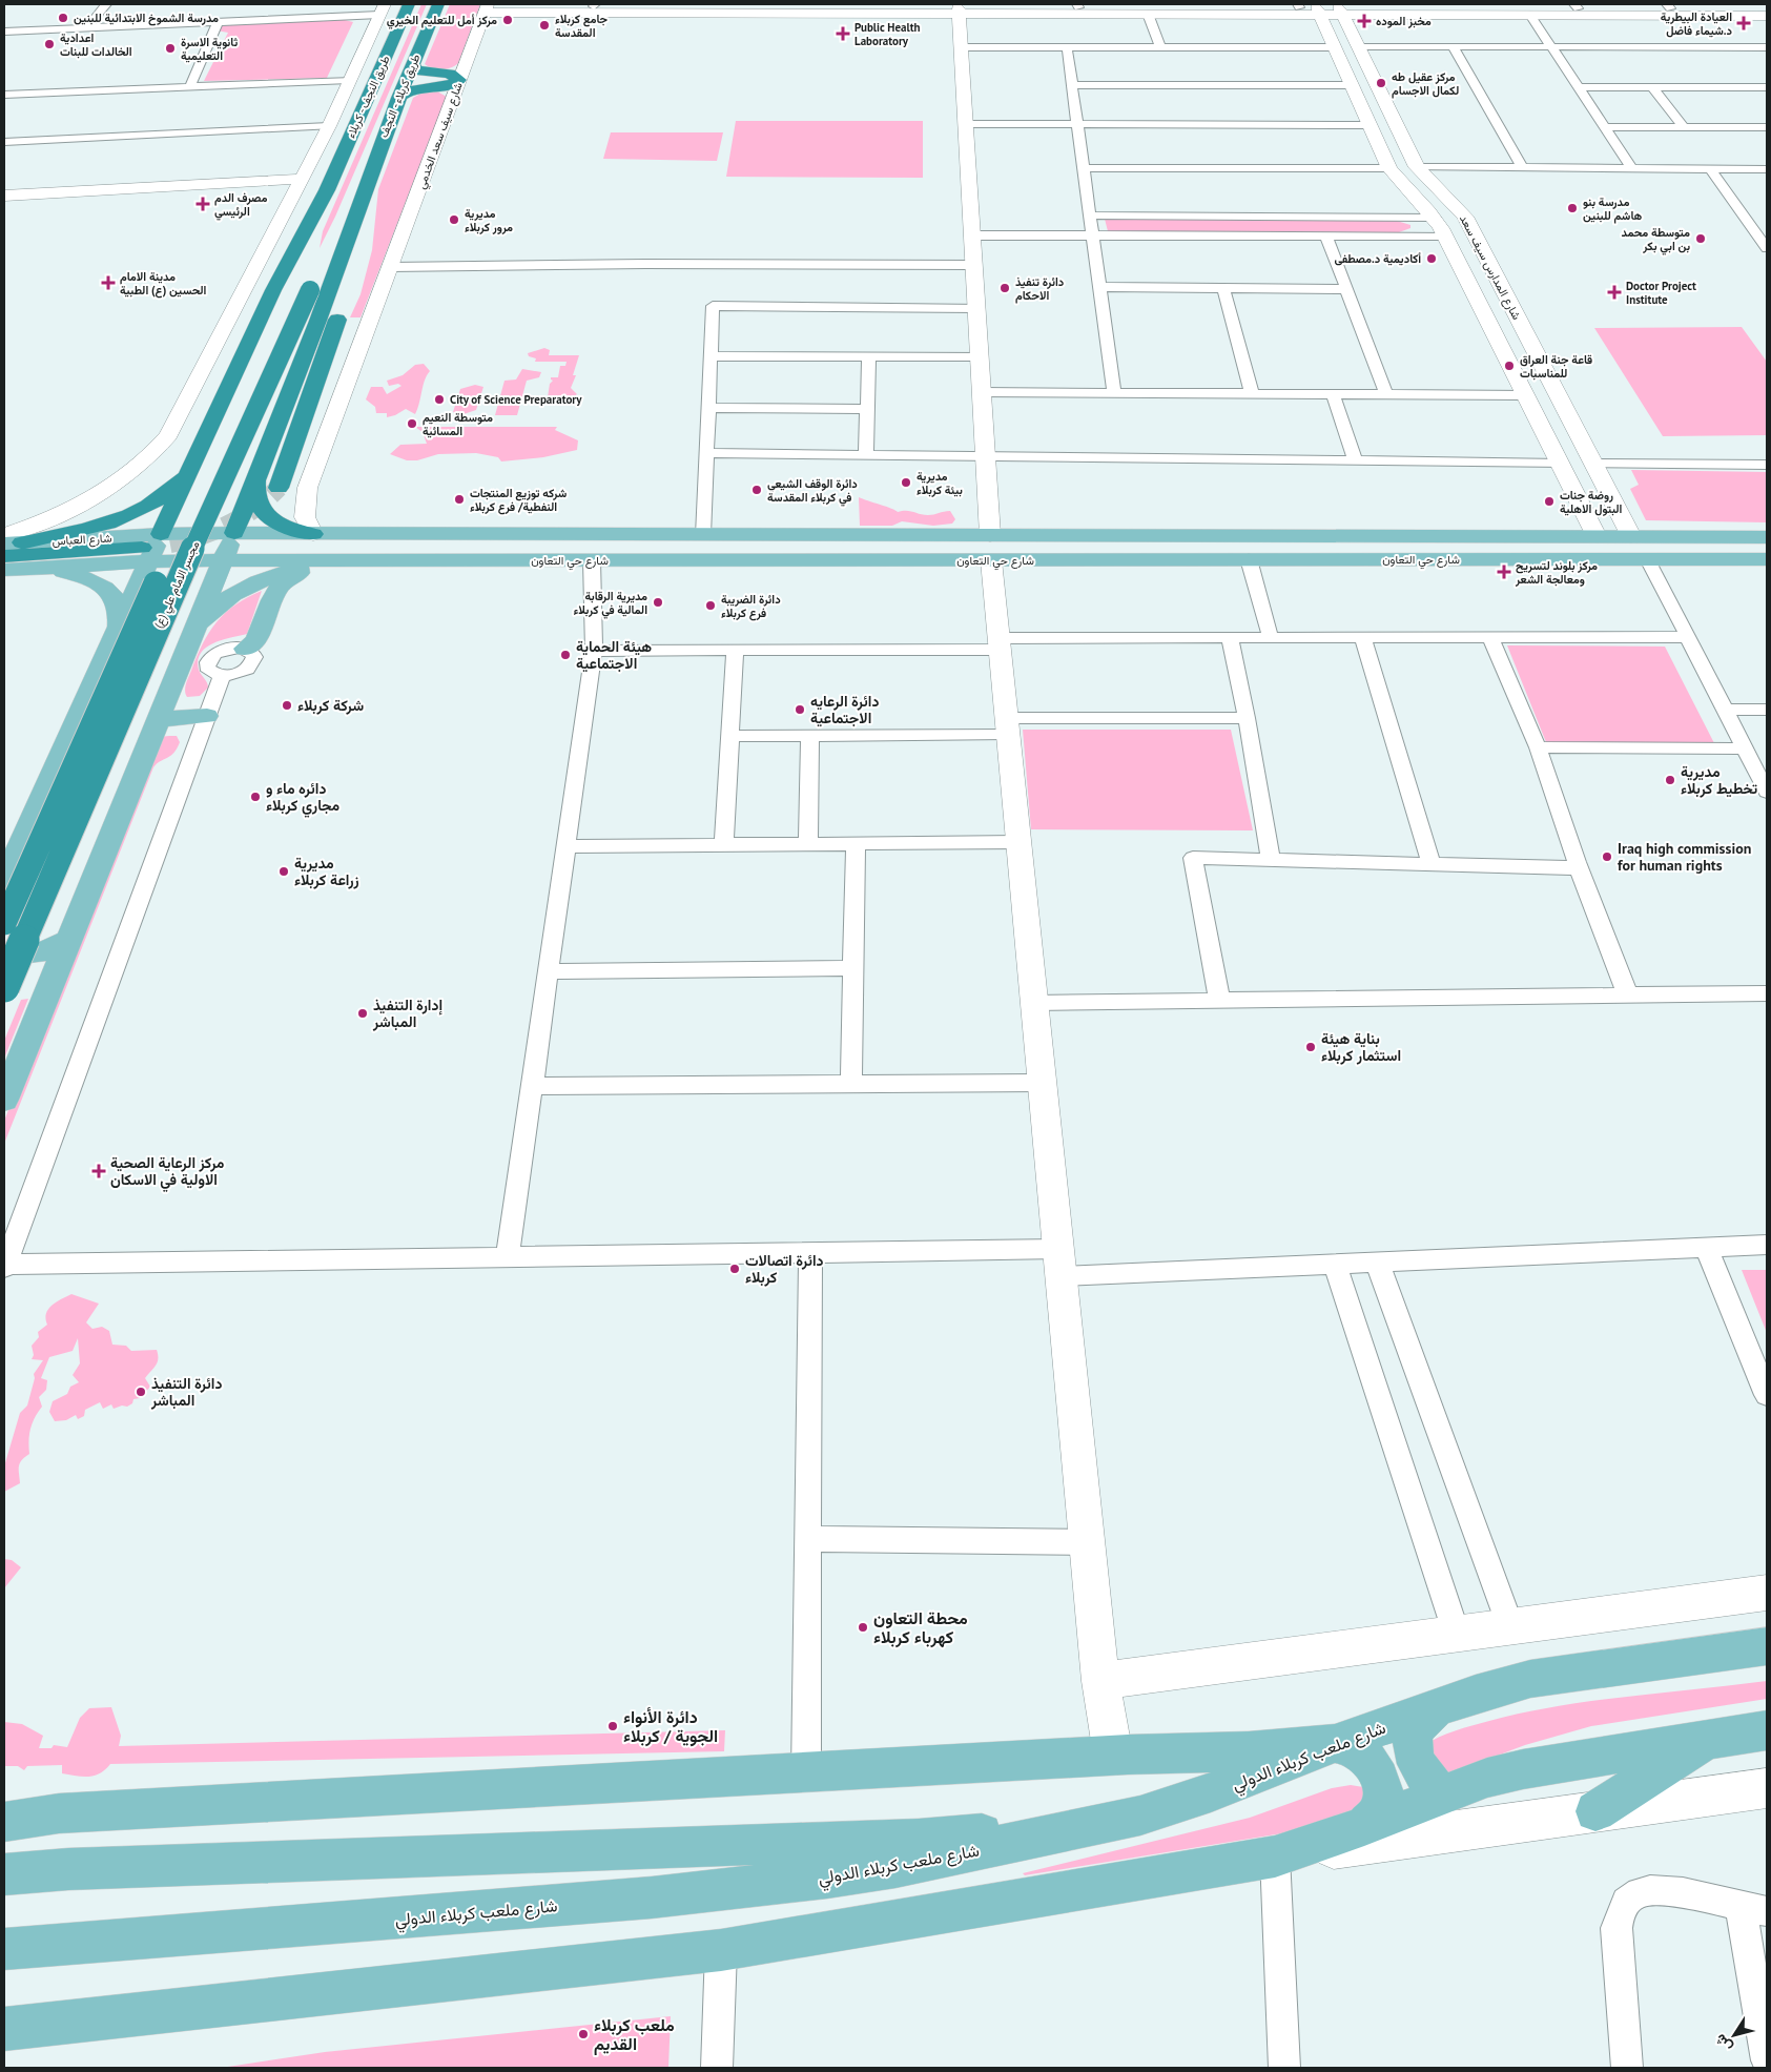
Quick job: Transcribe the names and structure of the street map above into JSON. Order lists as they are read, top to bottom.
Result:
{
  "streets": {
    "highway": ["طريق كربلاء - النجف", "طريق النجف - كربلاء", "مجسر الامام علي (ع)"],
    "main road": [
      "شارع سيف سعد الخدمي",
      "شارع المدارس سيف سعد",
      "شارع العباس",
      "شارع حي التعاون",
      "شارع ملعب كربلاء الدولي"
    ]
  },
  "crossings": [
    ["طريق كربلاء - النجف", "مجسر الامام علي (ع)"],
    ["طريق النجف - كربلاء", "مجسر الامام علي (ع)"],
    ["شارع سيف سعد الخدمي", "شارع حي التعاون"],
    ["شارع المدارس سيف سعد", "شارع حي التعاون"],
    ["شارع العباس", "شارع حي التعاون"]
  ],
  "places": {
    "other": [
      "مدرسة الشموخ الابتدائية للبنين",
      "مركز أمل للتعليم الخيري",
      "جامع كربلاء المقدسة",
      "اعدادية الخالدات للبنات",
      "ثانوية الاسرة التعليمية",
      "مركز عقيل طه لكمال الاجسام",
      "مدرسة بنو هاشم للبنين",
      "مديرية مرور كربلاء",
      "متوسطة محمد بن ابي بكر",
      "أكاديمية د.مصطفى",
      "دائرة تنفيذ الاحكام",
      "قاعة جنة العراق للمناسبات",
      "City of Science Preparatory",
      "متوسطة النعيم المسائية",
      "مديرية بيئة كربلاء",
      "دائرة الوقف الشيعي في كربلاء المقدسة",
      "شركه توزيع المنتجات النفطية/ فرع كربلاء",
      "روضة جنات البتول الاهلية",
      "مديرية الرقابة المالية في كربلاء",
      "دائرة الضريبة فرع كربلاء",
      "هيئة الحماية الاجتماعية",
      "شركة كربلاء",
      "دائرة الرعايه الاجتماعية",
      "مديرية تخطيط كربلاء",
      "دائره ماء و مجاري كربلاء",
      "Iraq high commission for human rights",
      "مديرية زراعة كربلاء",
      "إدارة التنفيذ المباشر",
      "بناية هيئة استثمار كربلاء",
      "دائرة اتصالات كربلاء",
      "دائرة التنفيذ المباشر",
      "محطة التعاون كهرباء كربلاء",
      "دائرة الأنواء الجوية / كربلاء",
      "ملعب كربلاء القديم"
    ],
    "health": [
      "مخبز الموده",
      "العيادة البيطرية د.شيماء فاضل",
      "Public Health Laboratory",
      "مصرف الدم الرئيسي",
      "مدينة الامام الحسين (ع) الطبية",
      "Doctor Project Institute",
      "مركز بلوند لتسريح ومعالجة الشعر",
      "مركز الرعاية الصحية الاولية في الاسكان"
    ]
  },
  "north": "bottom left"
}
